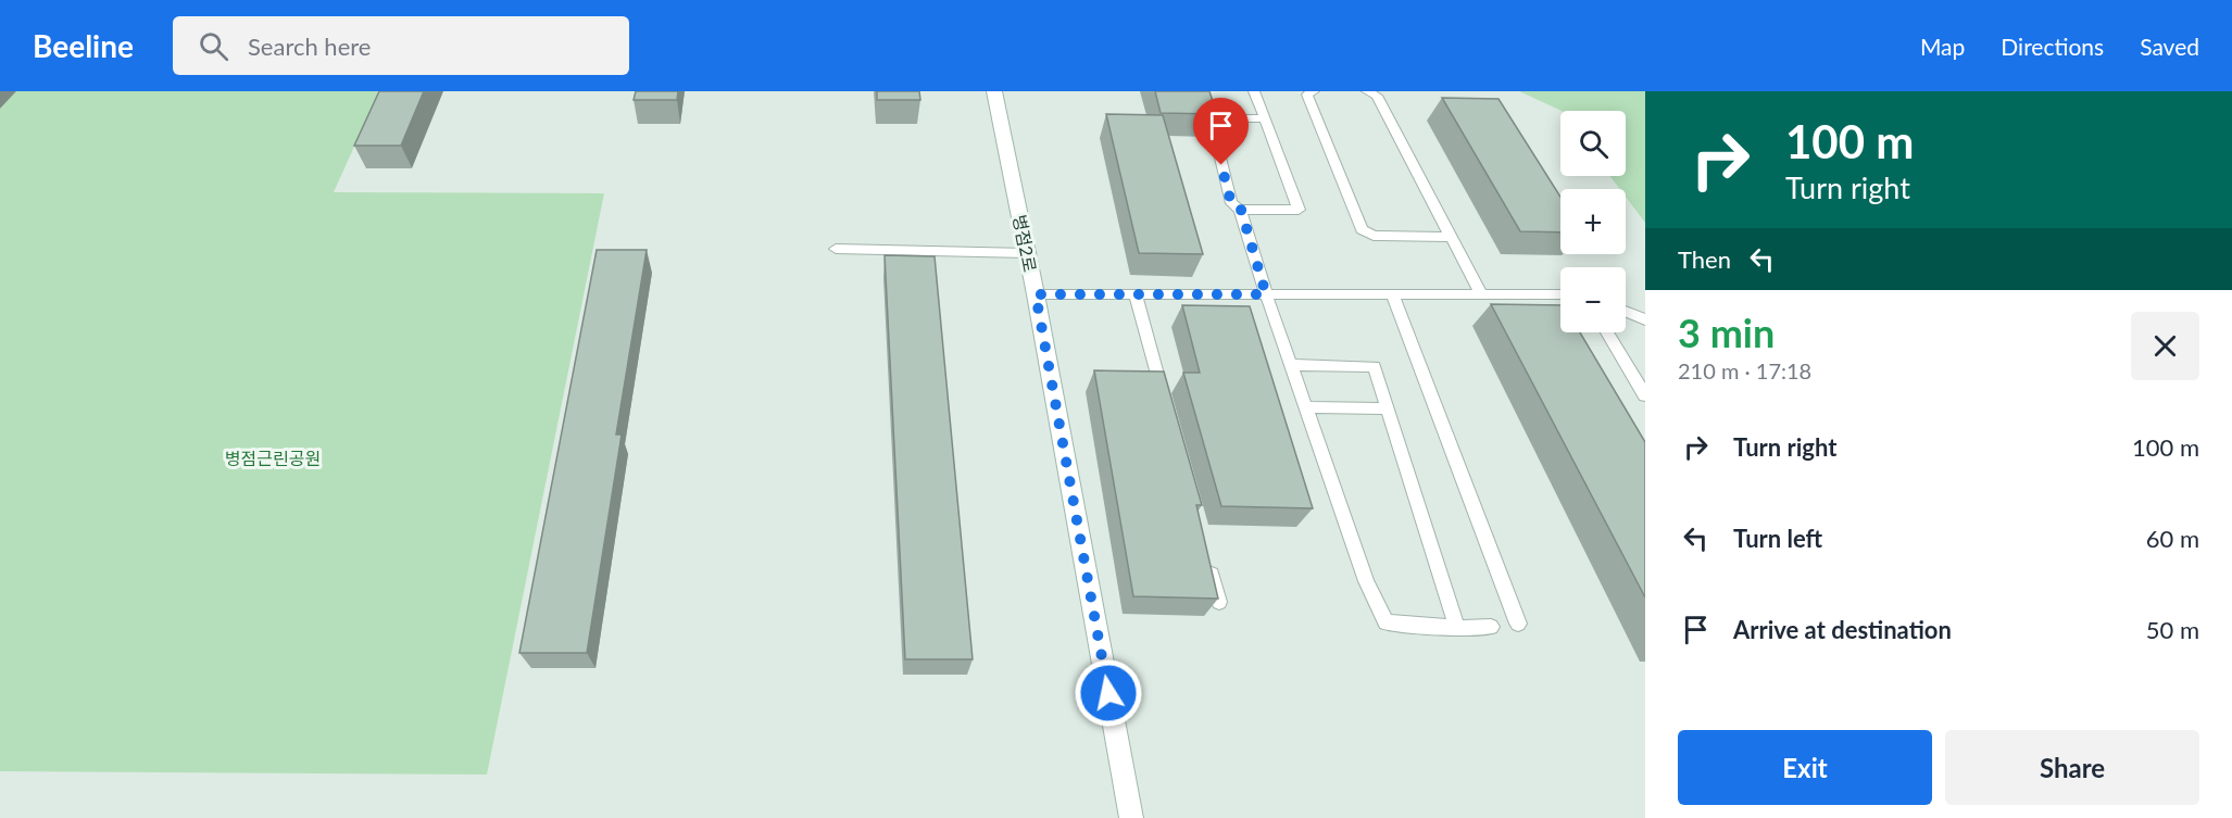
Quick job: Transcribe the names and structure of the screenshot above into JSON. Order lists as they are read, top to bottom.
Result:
{
  "streets": {
    "street": ["병점2로"]
  },
  "parks": ["병점근린공원"],
  "page": {
    "header": "Beeline",
    "search": "Search here",
    "nav": ["Map", "Directions", "Saved"],
    "turn": ["100 m", "Turn right"],
    "map_buttons": ["+", "−"],
    "then": "Then",
    "heading": ["3 min", "210 m · 17:18"],
    "list": [
      {
        "name": "Turn right",
        "value": "100 m"
      },
      {
        "name": "Turn left",
        "value": "60 m"
      },
      {
        "name": "Arrive at destination",
        "value": "50 m"
      }
    ],
    "buttons": ["Exit", "Share"]
  }
}
